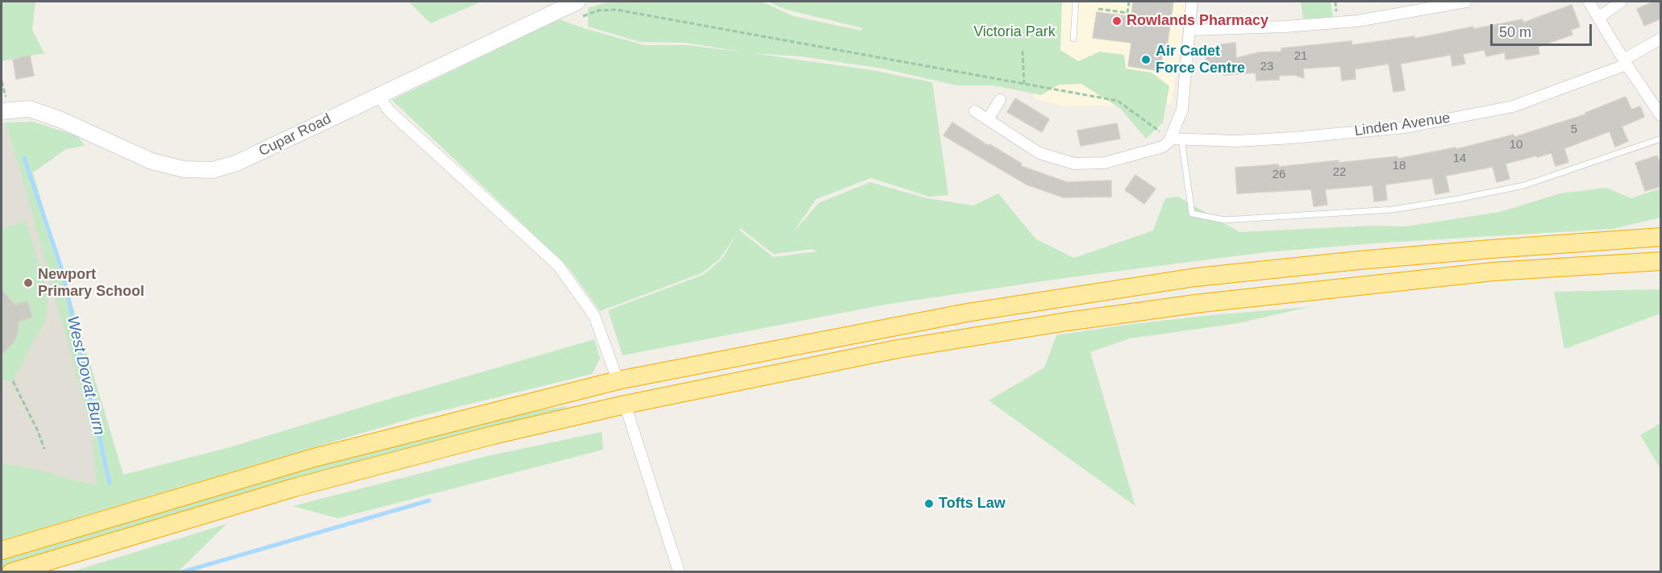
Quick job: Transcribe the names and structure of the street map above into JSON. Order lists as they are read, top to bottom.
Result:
{
  "streets": {
    "main road": ["Cupar Road"],
    "street": ["Linden Avenue"]
  },
  "water": ["West Dovat Burn"],
  "parks": ["Victoria Park"],
  "places": [
    "Rowlands Pharmacy",
    "Air Cadet Force Centre",
    "Newport Primary School",
    "Tofts Law"
  ],
  "house_numbers": [
    "21",
    "23",
    "5",
    "10",
    "14",
    "18",
    "22",
    "26"
  ],
  "scale_bar": "50 m"
}
